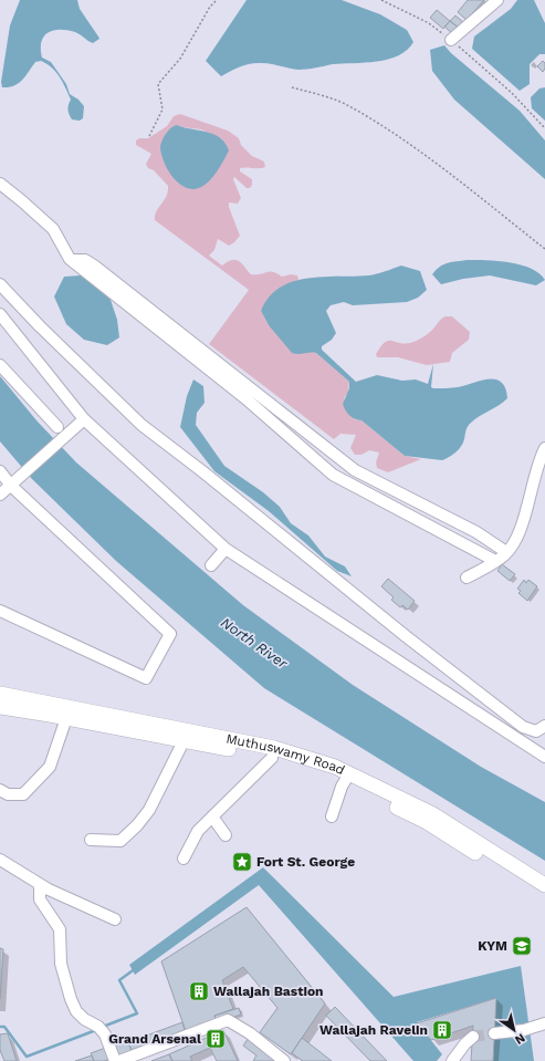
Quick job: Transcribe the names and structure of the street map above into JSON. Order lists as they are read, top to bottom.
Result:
{
  "streets": {
    "main road": ["Muthuswamy Road"]
  },
  "water": ["North River"],
  "places": {
    "place": ["Fort St. George"],
    "school or university": ["KYM"],
    "building": ["Wallajah Bastion", "Wallajah Ravelin", "Grand Arsenal"]
  },
  "north": "bottom right"
}
